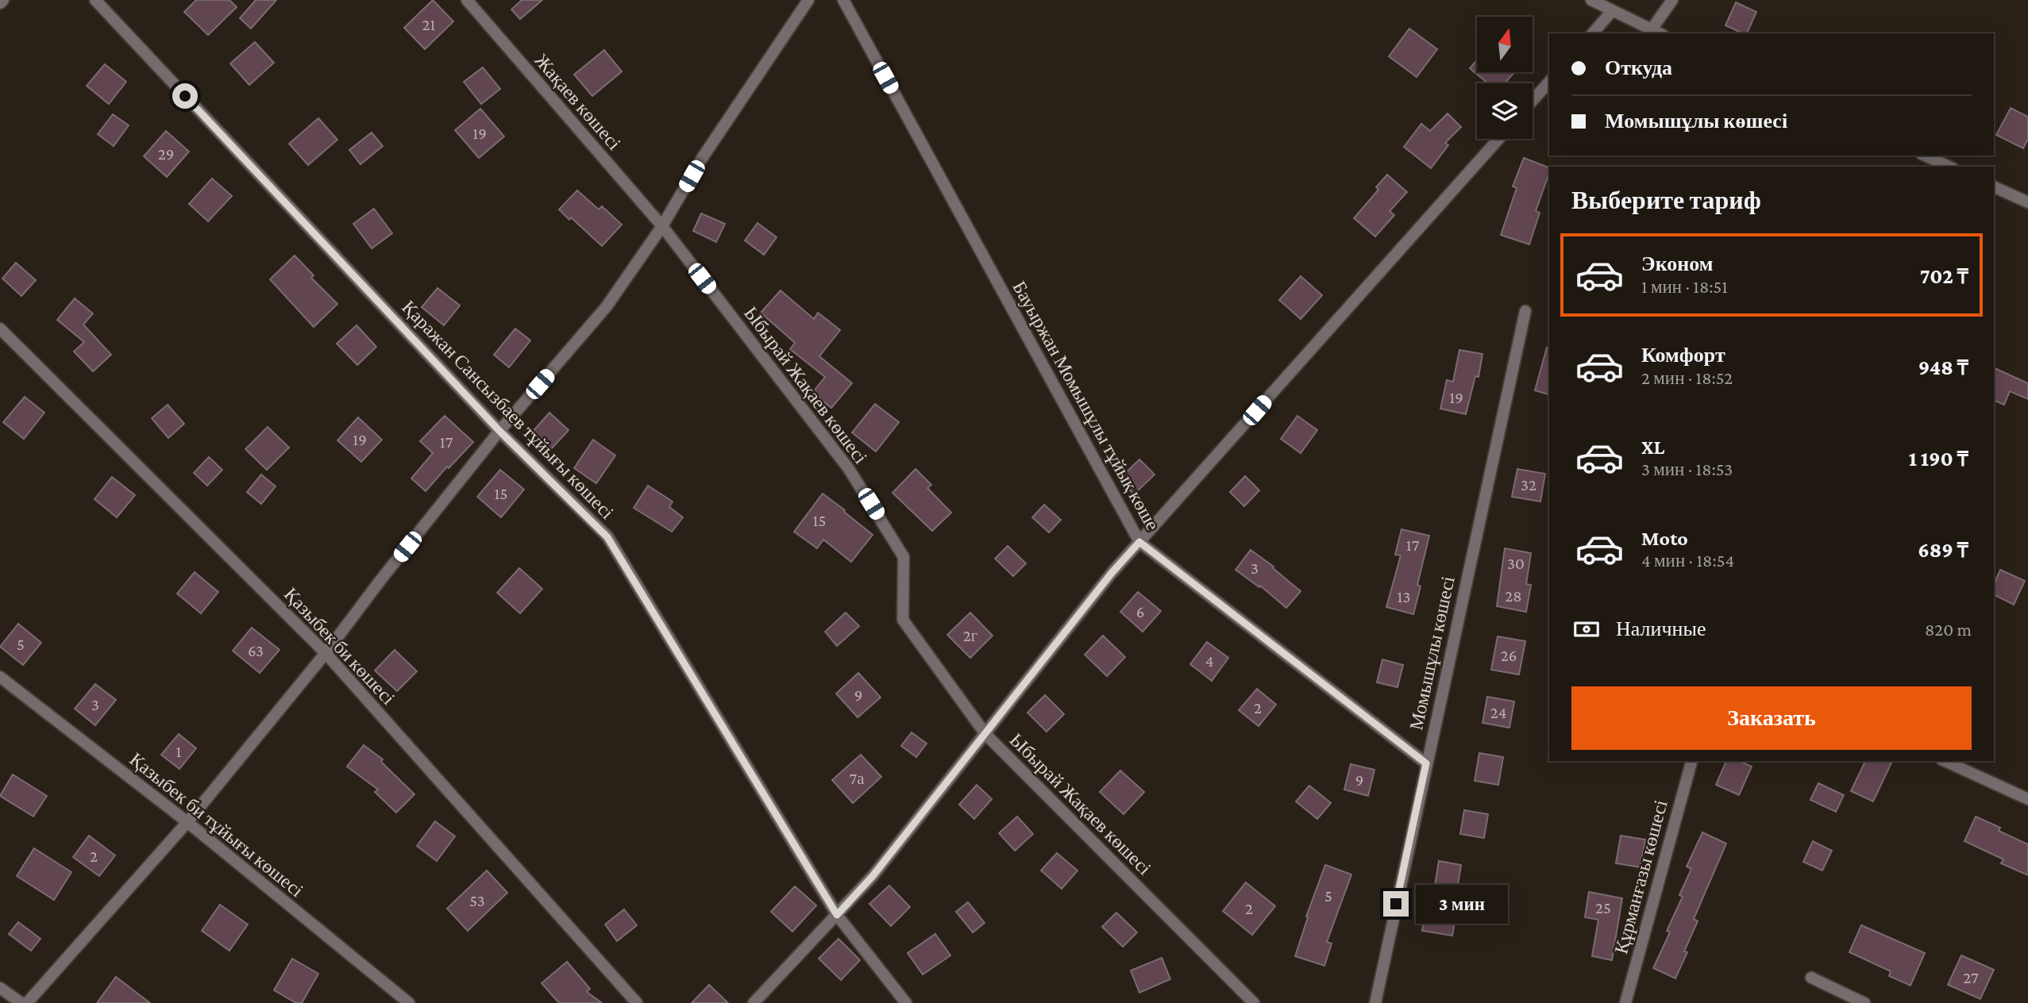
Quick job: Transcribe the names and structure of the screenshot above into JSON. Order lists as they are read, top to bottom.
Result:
{
  "streets": {
    "street": [
      "Жақаев көшесі",
      "Ыбырай Жақаев көшесі",
      "Бауыржан Момышұлы тұйық көше",
      "Қаражан Сансызбаев тұйығы көшесі",
      "Қазыбек би көшесі",
      "Момышұлы көшесі",
      "Қазыбек би тұйығы көшесі",
      "Құрманғазы көшесі"
    ]
  },
  "crossings": [
    ["Жақаев көшесі", "Ыбырай Жақаев көшесі"],
    ["Бауыржан Момышұлы тұйық көше", "Момышұлы көшесі"]
  ],
  "house_numbers": [
    "21",
    "19",
    "29",
    "19",
    "19",
    "17",
    "32",
    "15",
    "15",
    "17",
    "30",
    "3",
    "28",
    "13",
    "6",
    "2г",
    "5",
    "63",
    "26",
    "4",
    "9",
    "3",
    "2",
    "24",
    "1",
    "7а",
    "9",
    "2",
    "5",
    "53",
    "25",
    "2",
    "27"
  ],
  "north": "top",
  "page": {
    "banner": ["Откуда", "Момышұлы көшесі"],
    "heading": "Выберите тариф",
    "list": [
      {
        "name": "Эконом",
        "note": "1 мин · 18:51",
        "value": "702 ₸"
      },
      {
        "name": "Комфорт",
        "note": "2 мин · 18:52",
        "value": "948 ₸"
      },
      {
        "name": "XL",
        "note": "3 мин · 18:53",
        "value": "1 190 ₸"
      },
      {
        "name": "Moto",
        "note": "4 мин · 18:54",
        "value": "689 ₸"
      }
    ],
    "pay": ["Наличные", "820 m"],
    "buttons": "Заказать",
    "bubble": "3 мин"
  }
}
